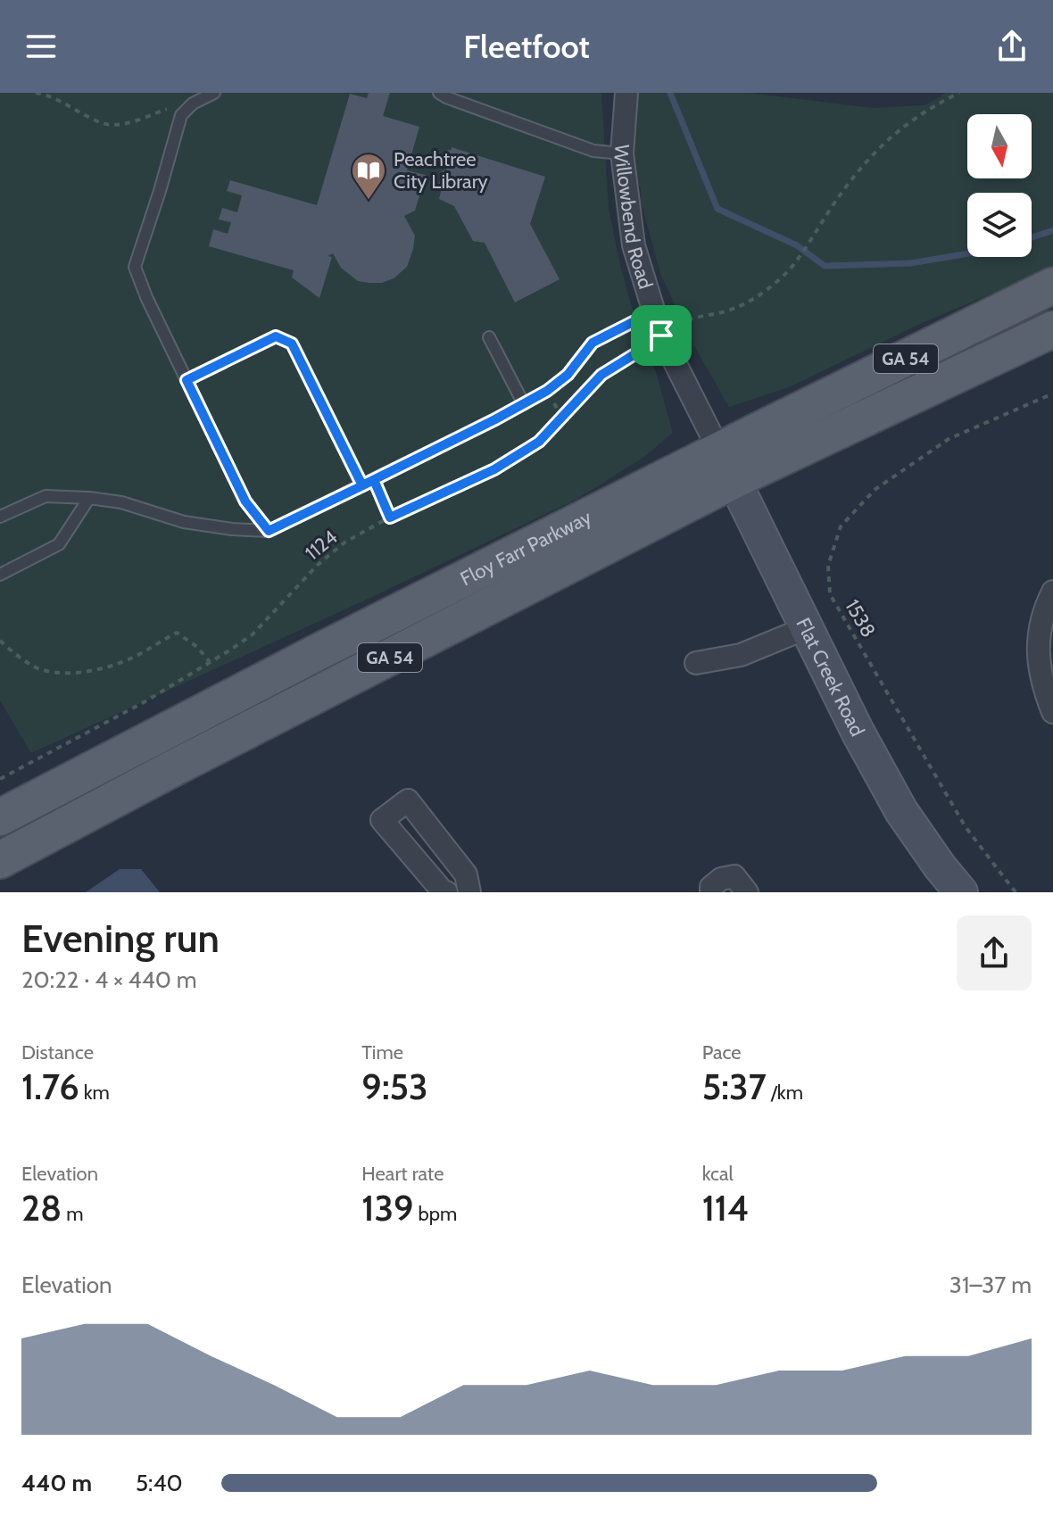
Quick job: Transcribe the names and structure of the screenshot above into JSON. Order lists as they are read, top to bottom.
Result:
{
  "streets": {
    "main road": ["GA 54", "Floy Farr Parkway"],
    "street": ["Willowbend Road", "Flat Creek Road"],
    "path": ["1124", "1538"]
  },
  "crossings": [
    ["Willowbend Road", "1124"],
    ["Willowbend Road", "Floy Farr Parkway"],
    ["Willowbend Road", "Flat Creek Road"],
    ["Floy Farr Parkway", "Flat Creek Road"]
  ],
  "places": {
    "library": ["Peachtree City Library"]
  },
  "north": "bottom",
  "page": {
    "header": "Fleetfoot",
    "heading": ["Evening run", "20:22 · 4 × 440 m"],
    "stats": [
      ["Distance", "1.76 km"],
      ["Time", "9:53"],
      ["Pace", "5:37 /km"],
      ["Elevation", "28 m"],
      ["Heart rate", "139 bpm"],
      ["kcal", "114"]
    ],
    "chart": ["Elevation", "31–37 m"],
    "list": [
      {
        "name": "440 m",
        "note": "5:40"
      }
    ]
  }
}
